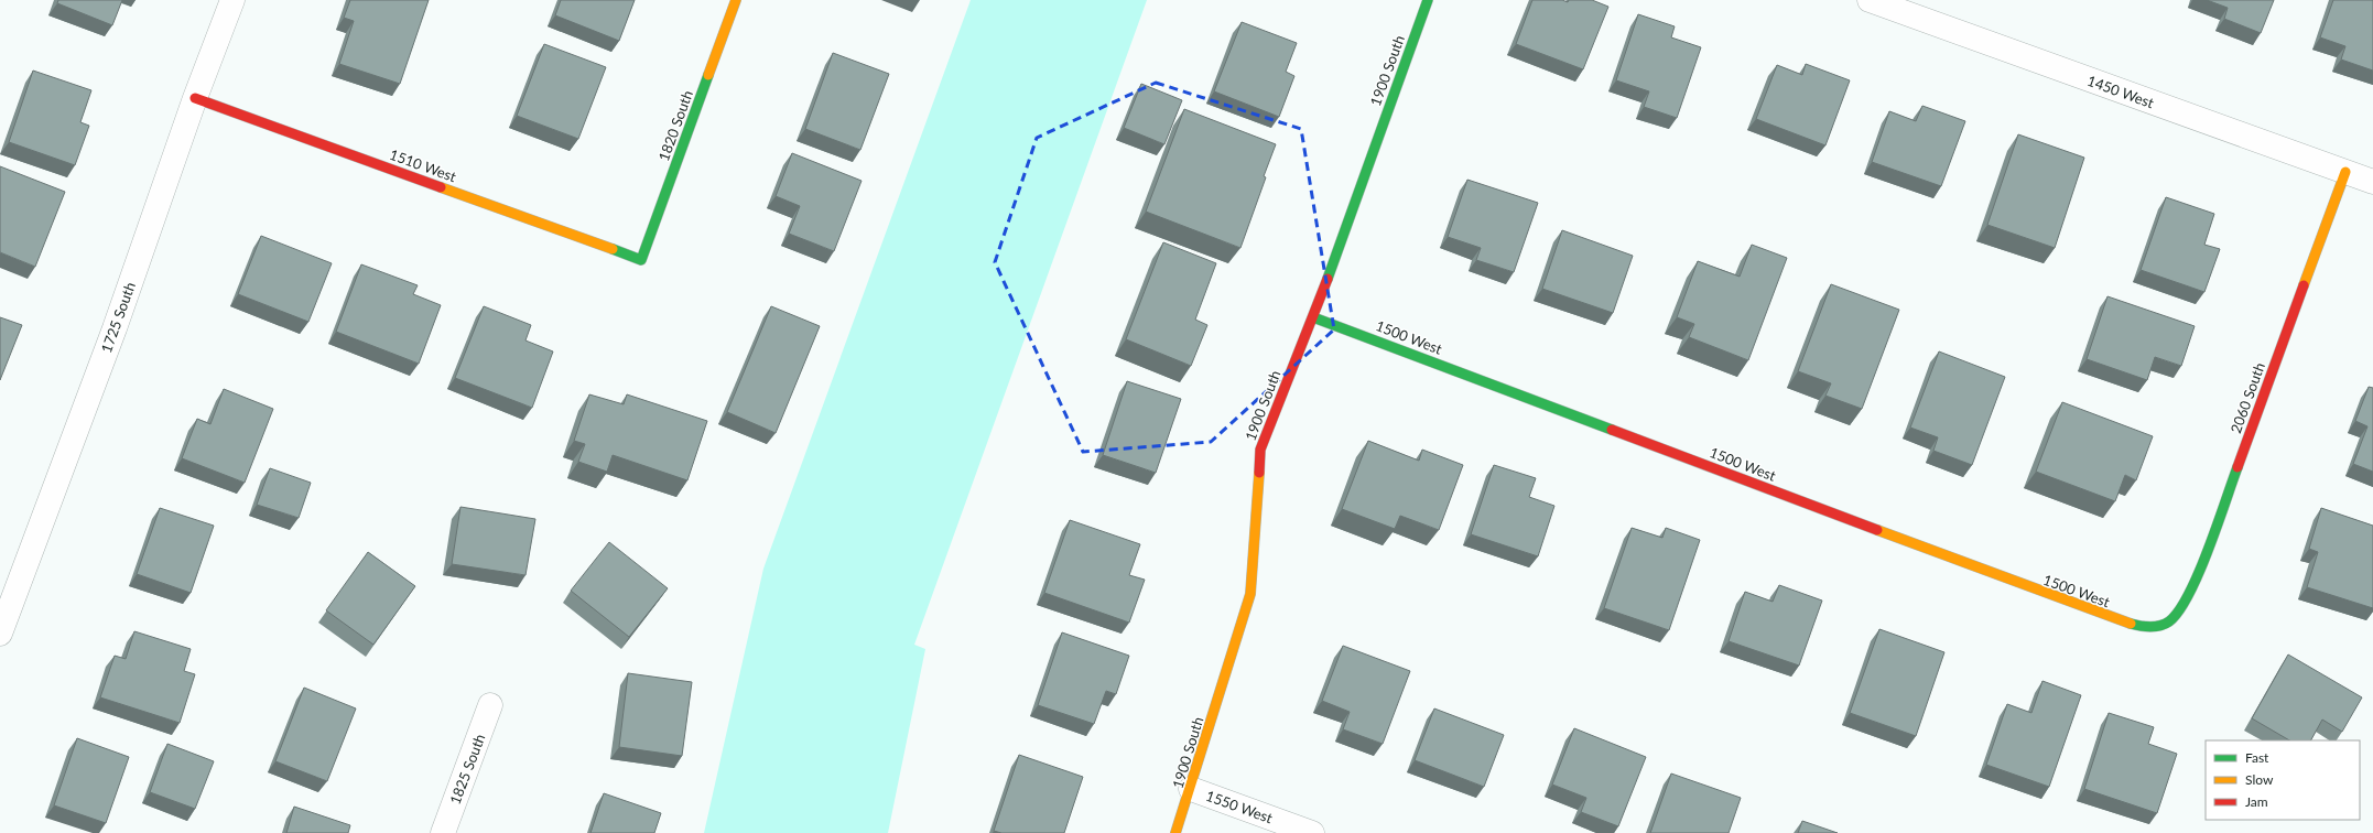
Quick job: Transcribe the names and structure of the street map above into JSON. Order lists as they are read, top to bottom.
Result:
{
  "streets": {
    "street": [
      "1900 South",
      "1450 West",
      "1820 South",
      "1510 West",
      "1725 South",
      "1500 West",
      "2060 South",
      "1825 South",
      "1550 West"
    ]
  },
  "crossings": [
    ["1900 South", "1500 West"],
    ["1900 South", "1550 West"],
    ["1450 West", "2060 South"],
    ["1820 South", "1510 West"],
    ["1510 West", "1725 South"],
    ["1500 West", "2060 South"]
  ],
  "legend": ["Fast", "Slow", "Jam"]
}
